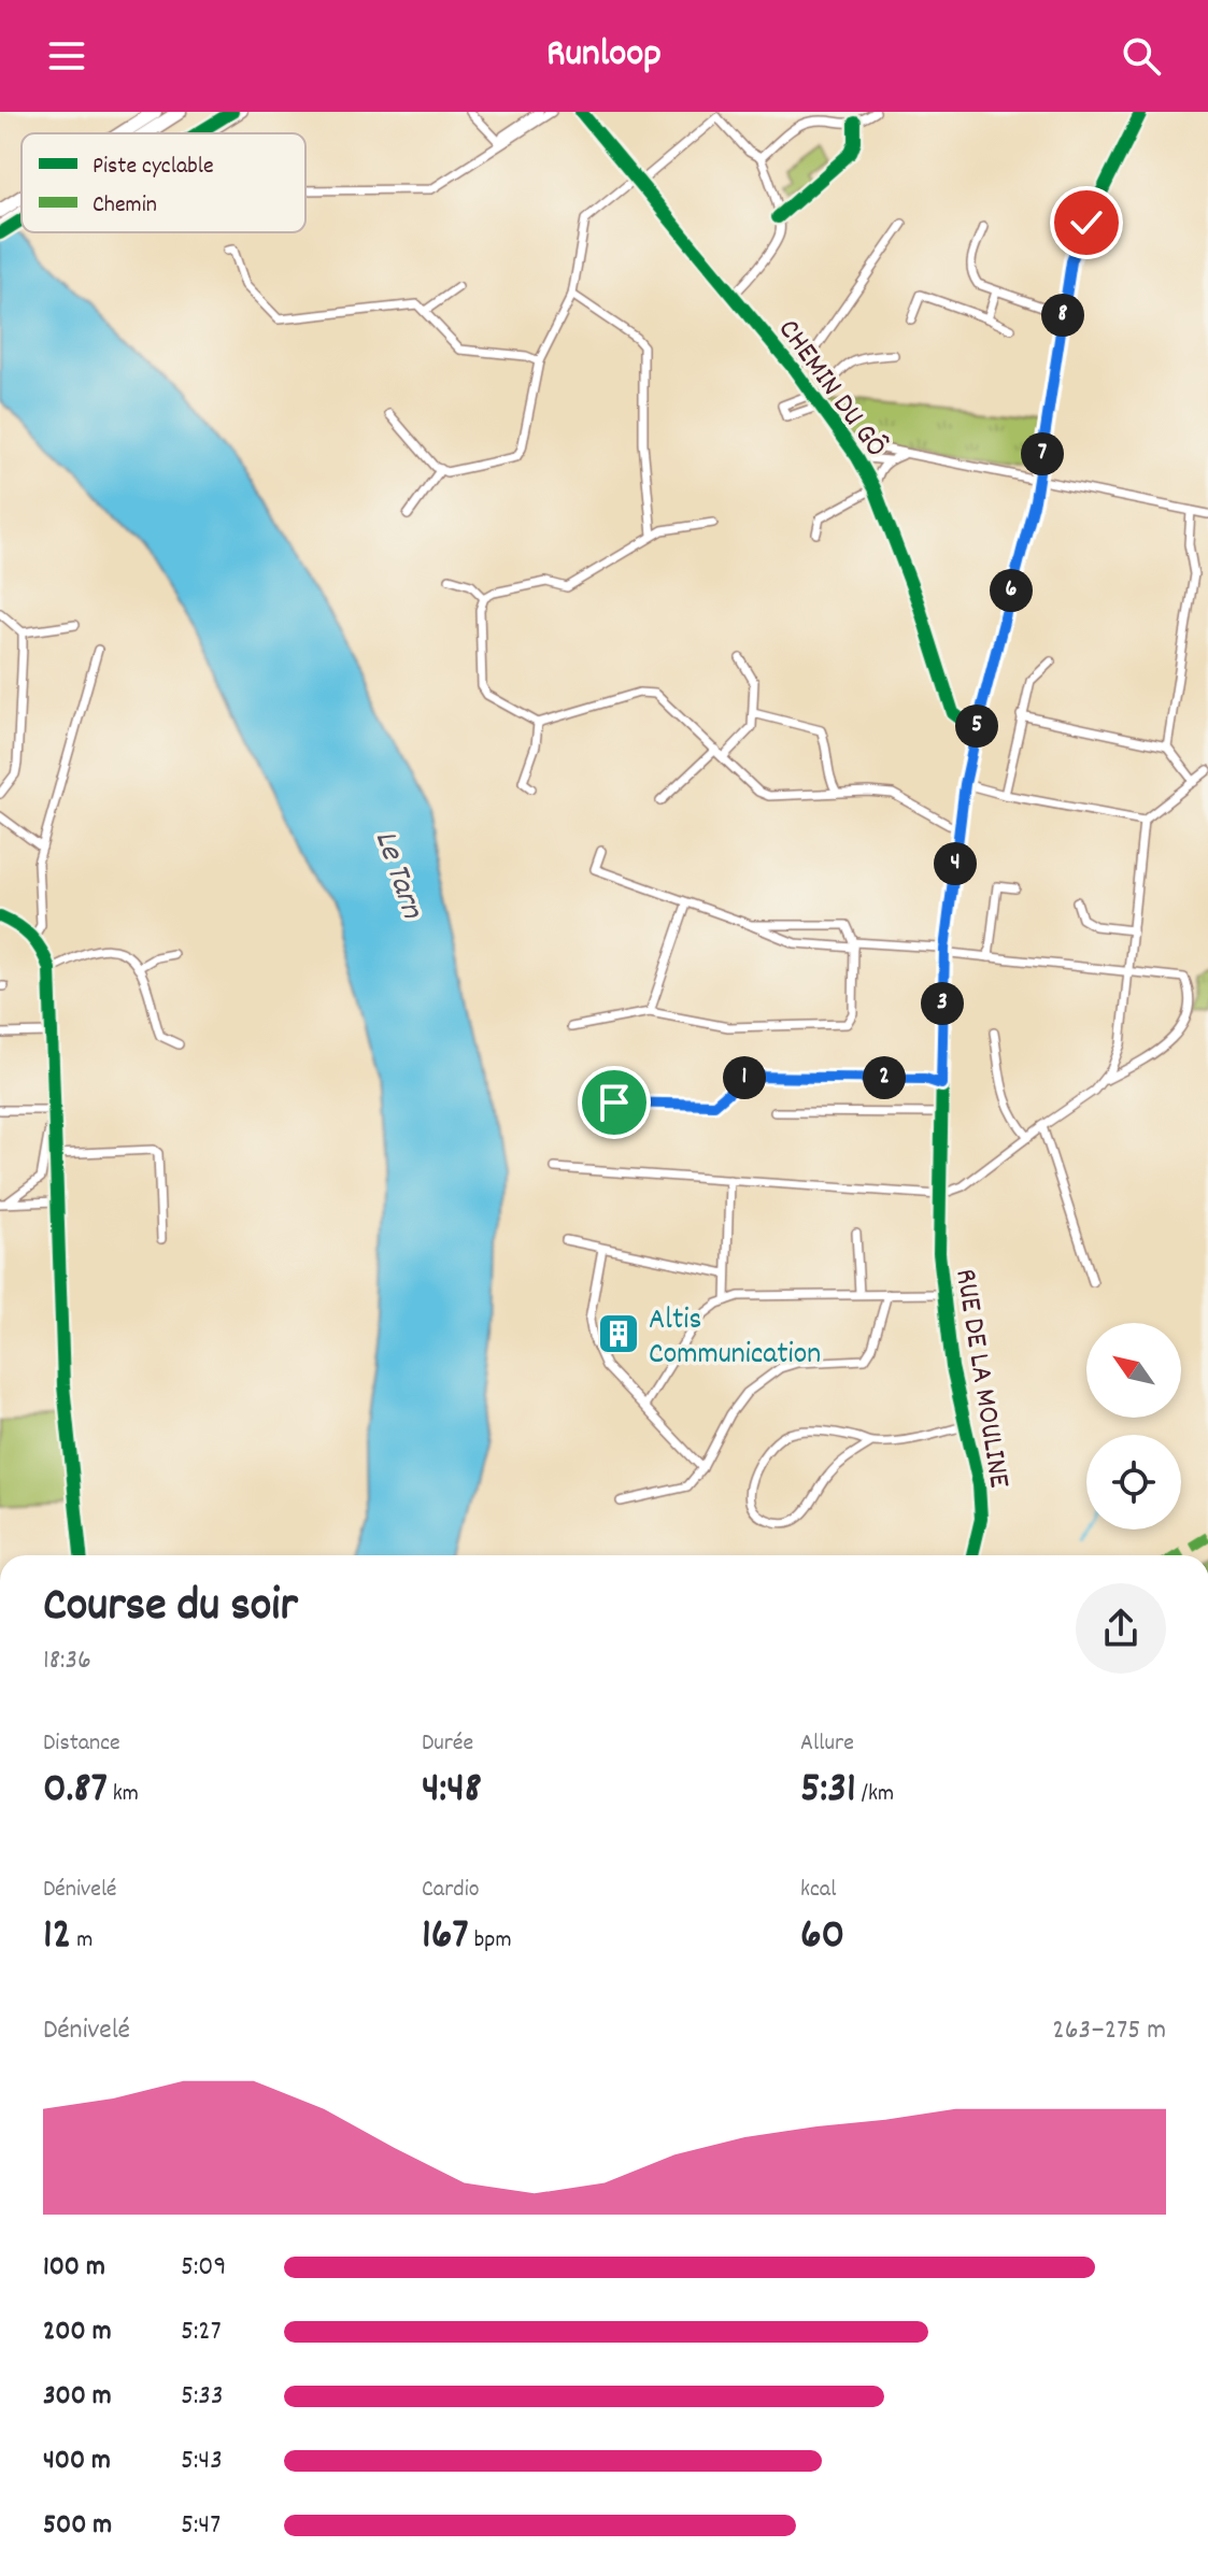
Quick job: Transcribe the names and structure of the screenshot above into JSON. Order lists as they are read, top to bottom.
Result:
{
  "streets": {
    "street": ["CHEMIN DU GÔ", "RUE DE LA MOULINE"]
  },
  "crossings": [
    ["CHEMIN DU GÔ", "RUE DE LA MOULINE"]
  ],
  "water": ["Le Tarn"],
  "places": {
    "building": ["Altis Communication"]
  },
  "legend": ["Piste cyclable", "Chemin"],
  "north": "top left",
  "page": {
    "header": "Runloop",
    "pins": [
      "8",
      "7",
      "6",
      "5",
      "4",
      "3",
      "1",
      "2"
    ],
    "heading": ["Course du soir", "18:36"],
    "stats": [
      ["Distance", "0.87 km"],
      ["Durée", "4:48"],
      ["Allure", "5:31 /km"],
      ["Dénivelé", "12 m"],
      ["Cardio", "167 bpm"],
      ["kcal", "60"]
    ],
    "chart": ["Dénivelé", "263–275 m"],
    "list": [
      {
        "name": "100 m",
        "note": "5:09"
      },
      {
        "name": "200 m",
        "note": "5:27"
      },
      {
        "name": "300 m",
        "note": "5:33"
      },
      {
        "name": "400 m",
        "note": "5:43"
      },
      {
        "name": "500 m",
        "note": "5:47"
      }
    ]
  }
}
